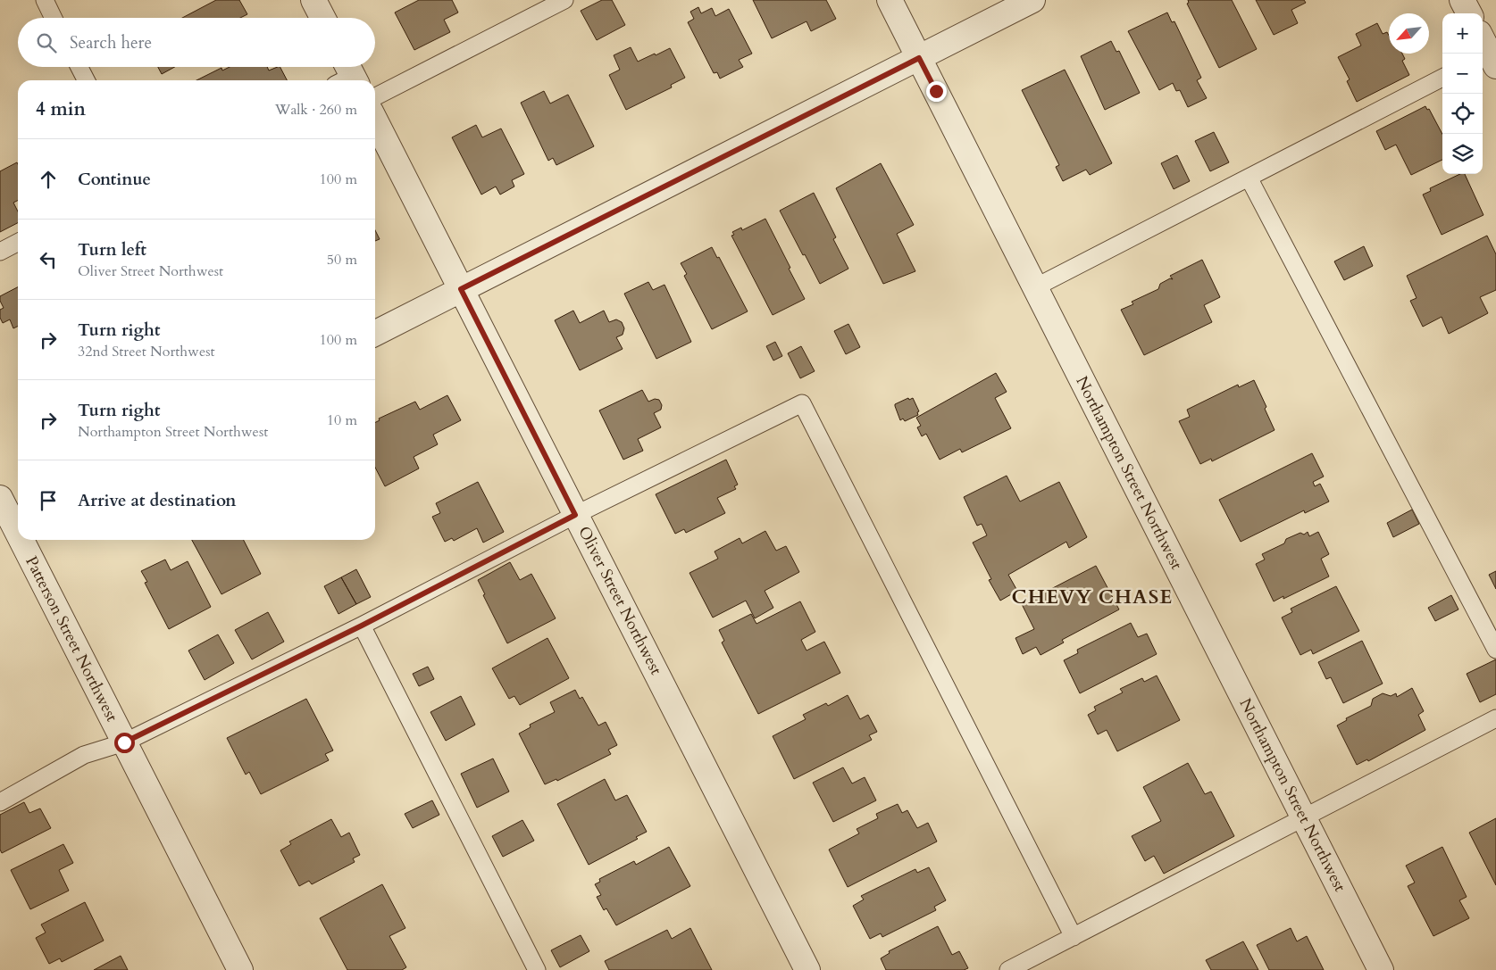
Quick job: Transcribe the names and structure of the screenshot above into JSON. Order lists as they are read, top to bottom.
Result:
{
  "streets": {
    "street": ["Northampton Street Northwest", "Oliver Street Northwest", "Patterson Street Northwest"]
  },
  "districts": ["CHEVY CHASE"],
  "north": "bottom left",
  "page": {
    "map_buttons": ["+", "−"],
    "search": "Search here",
    "heading": ["4 min", "Walk · 260 m"],
    "list": [
      ["Continue", "100 m"],
      ["Turn left", "Oliver Street Northwest", "50 m"],
      ["Turn right", "32nd Street Northwest", "100 m"],
      ["Turn right", "Northampton Street Northwest", "10 m"],
      "Arrive at destination"
    ]
  }
}
